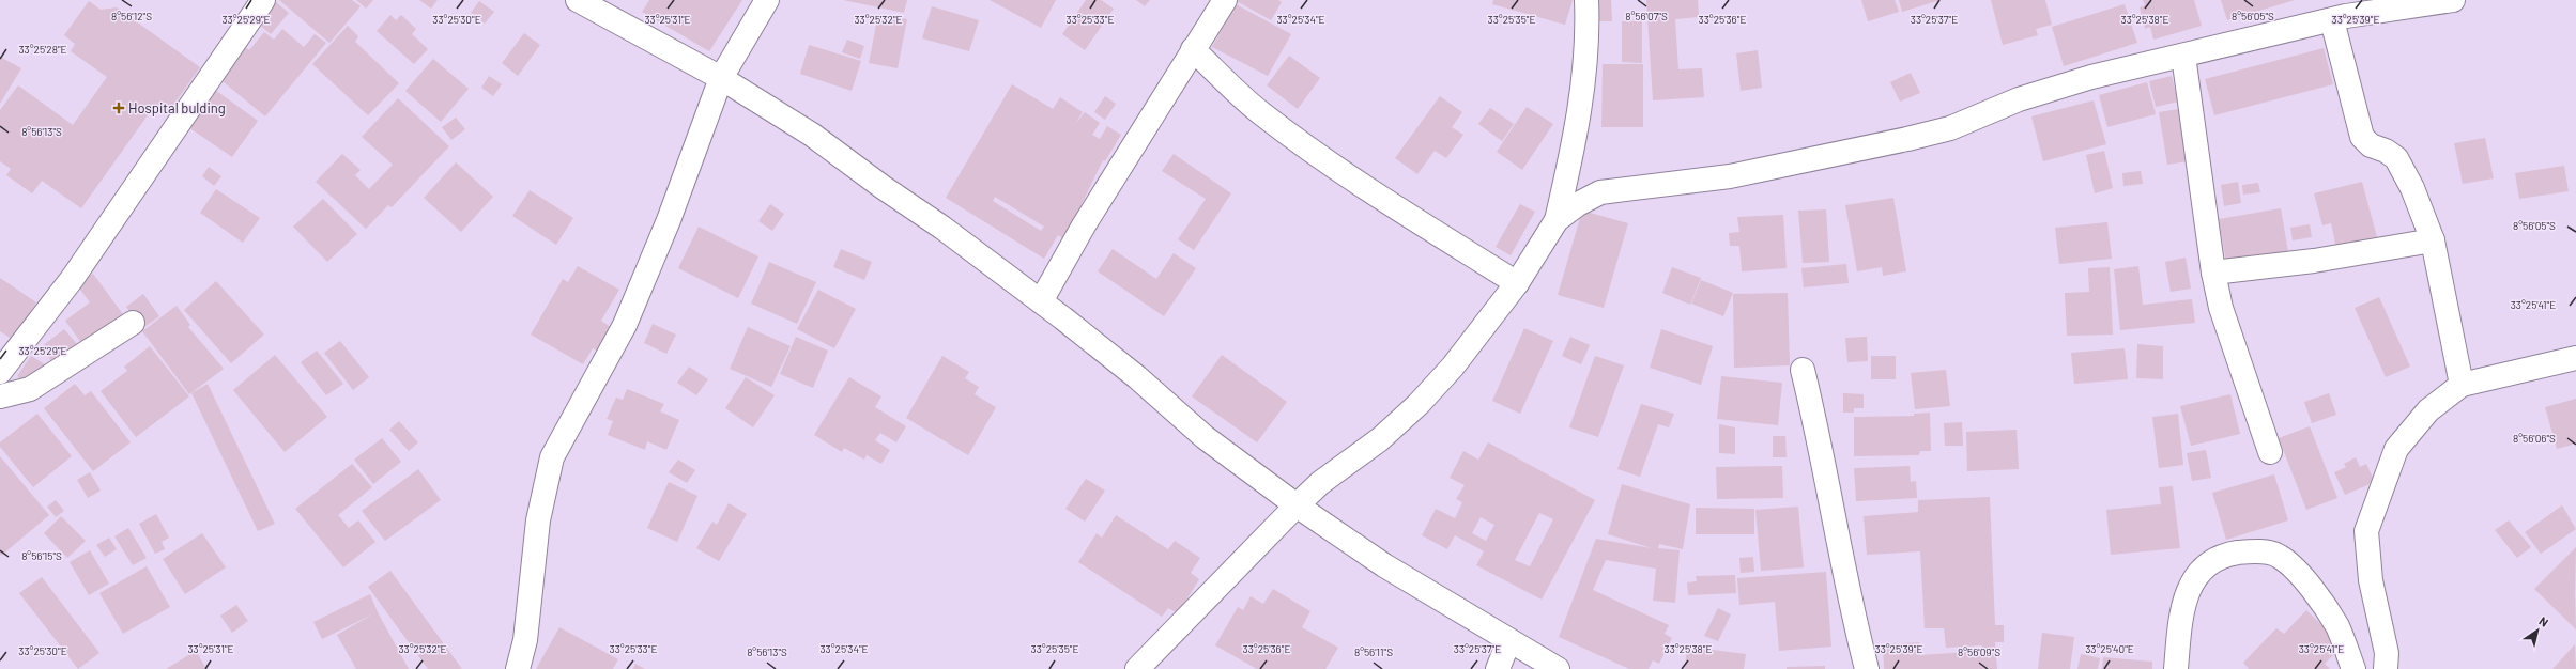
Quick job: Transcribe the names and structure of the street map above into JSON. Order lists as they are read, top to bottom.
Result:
{
  "places": {
    "health": ["Hospital bulding"]
  },
  "north": "top right",
  "coordinates": [
    "8°56'12\"S",
    "8°56'07\"S",
    "8°56'05\"S",
    "33°25'29\"E",
    "33°25'30\"E",
    "33°25'31\"E",
    "33°25'32\"E",
    "33°25'33\"E",
    "33°25'34\"E",
    "33°25'35\"E",
    "33°25'36\"E",
    "33°25'37\"E",
    "33°25'38\"E",
    "33°25'39\"E",
    "33°25'28\"E",
    "8°56'13\"S",
    "33°25'41\"E",
    "8°56'06\"S",
    "8°56'15\"S",
    "33°25'40\"E",
    "8°56'11\"S",
    "8°56'09\"S"
  ]
}
